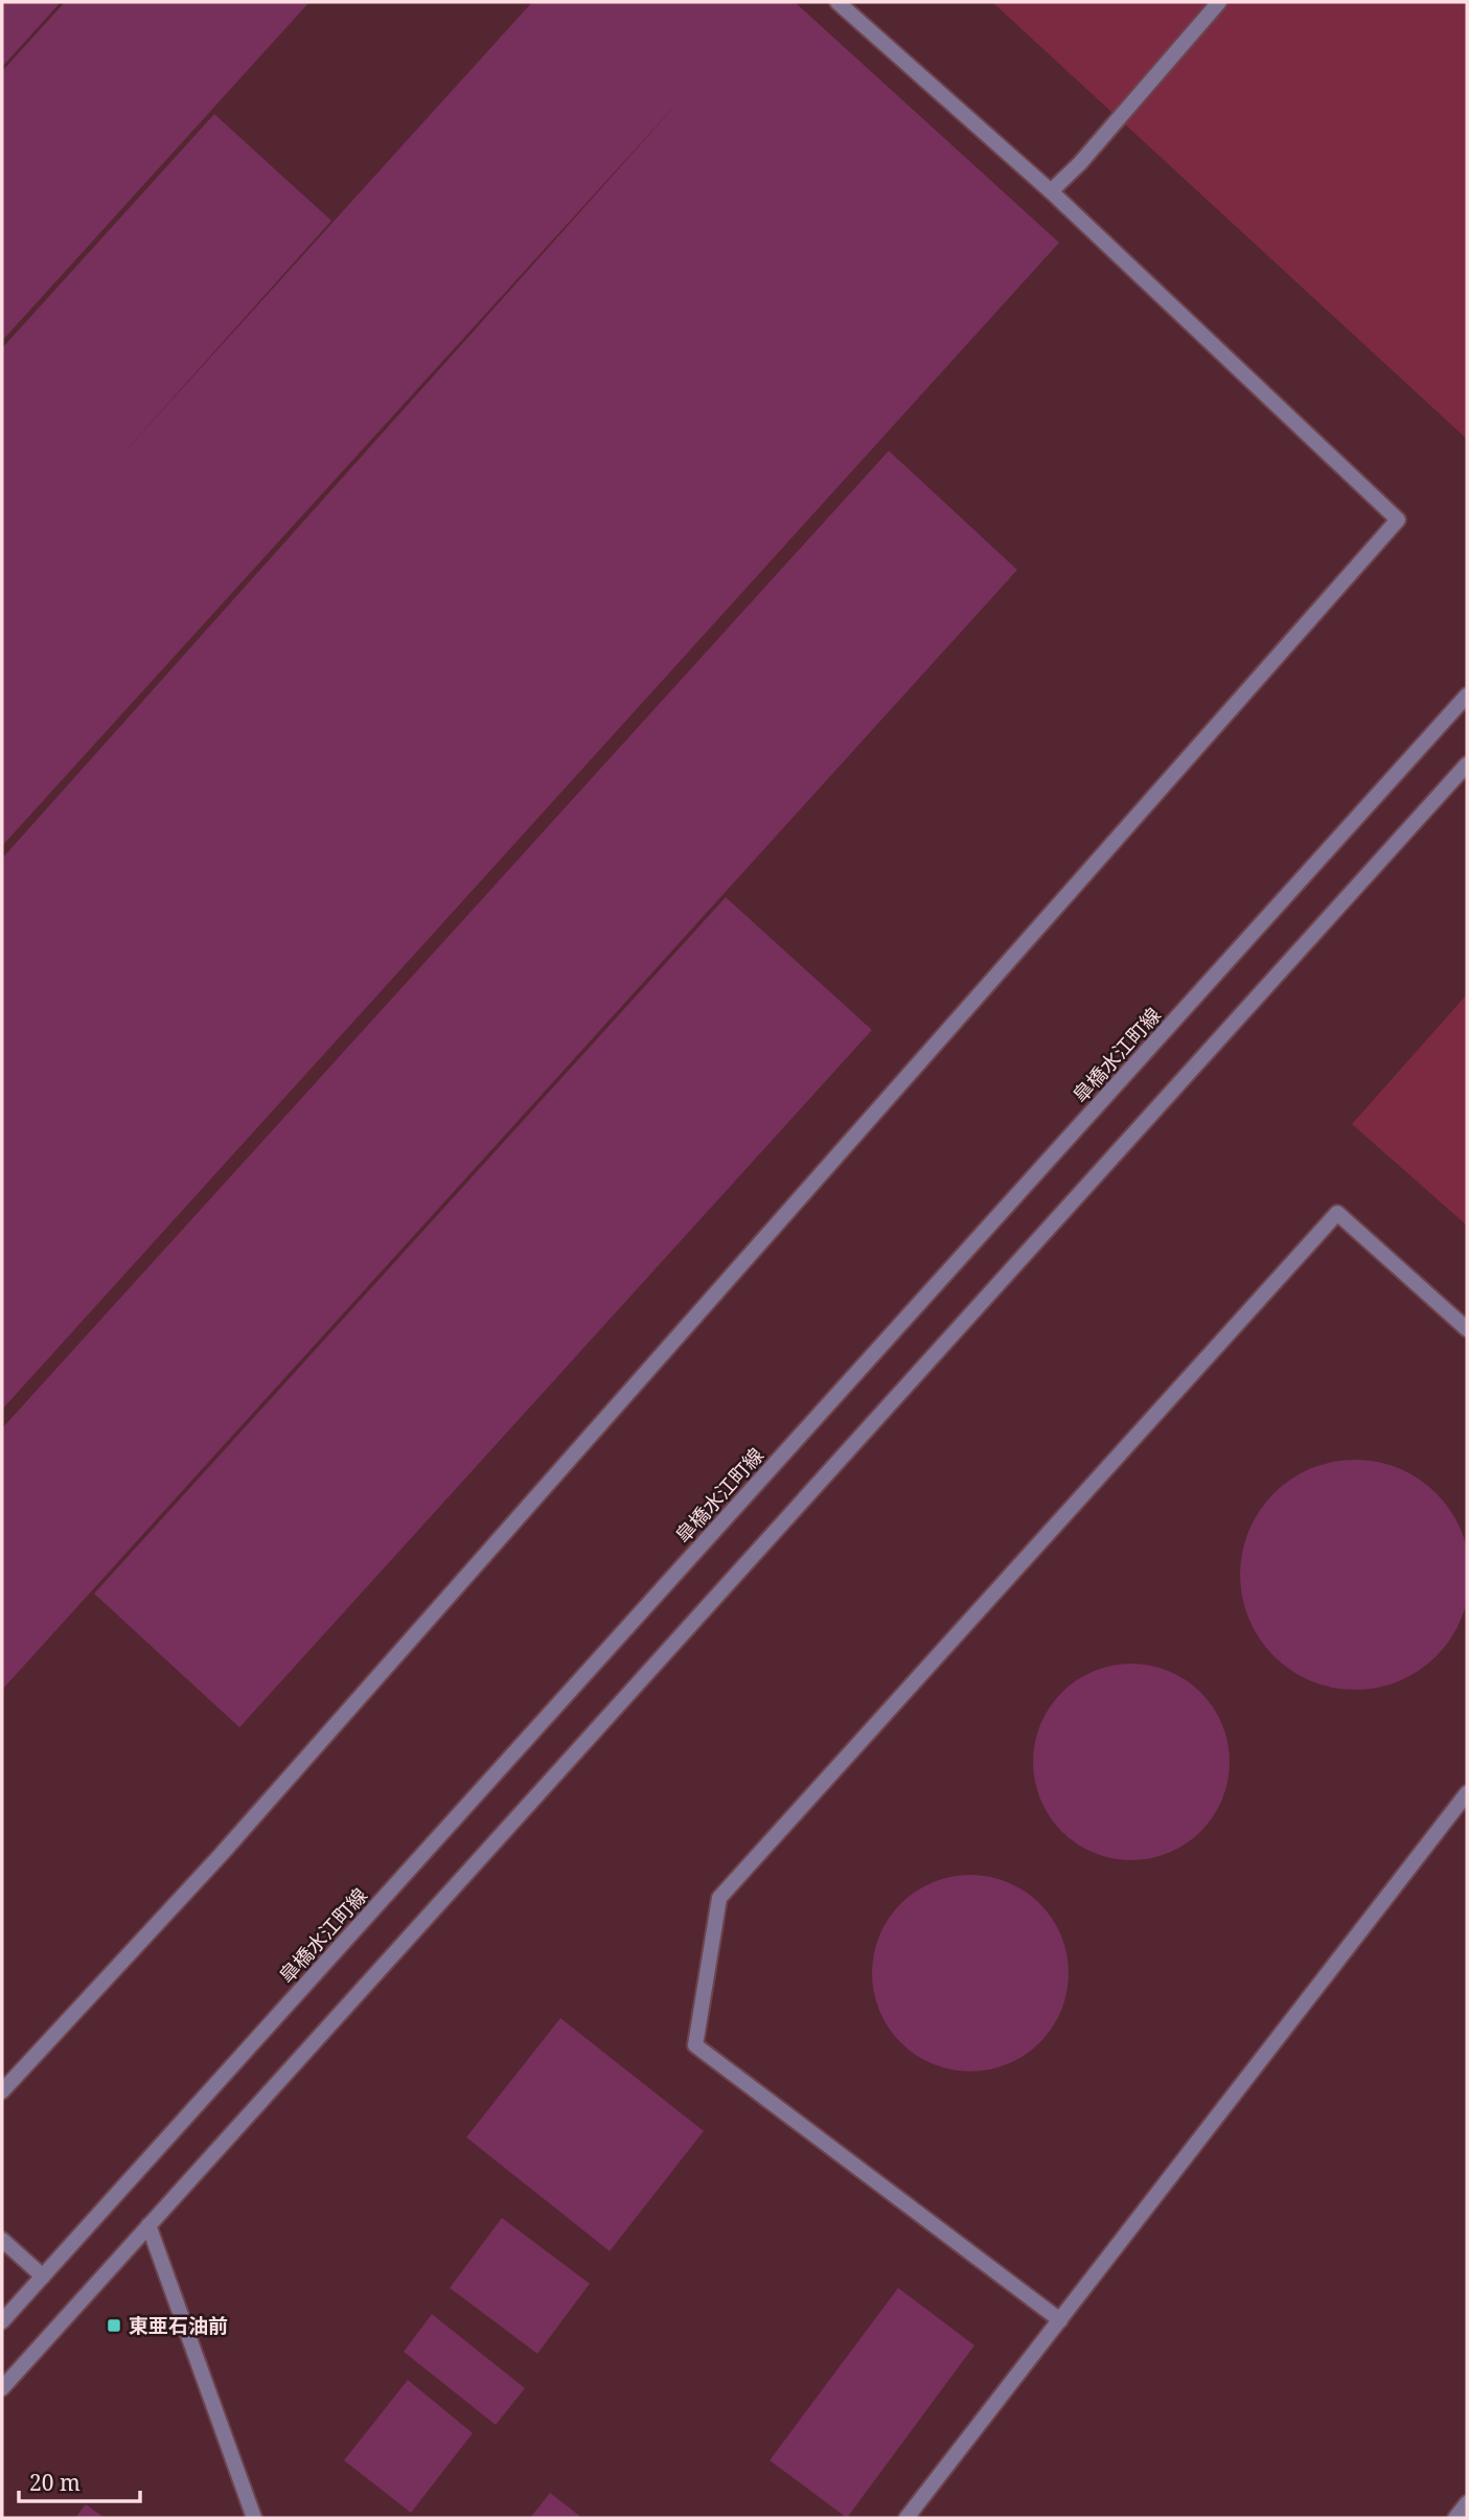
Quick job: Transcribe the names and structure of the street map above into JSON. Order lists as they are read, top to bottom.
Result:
{
  "streets": {
    "street": ["皐橋水江町線"]
  },
  "places": {
    "transit": ["東亜石油前"]
  },
  "scale_bar": "20 m"
}
